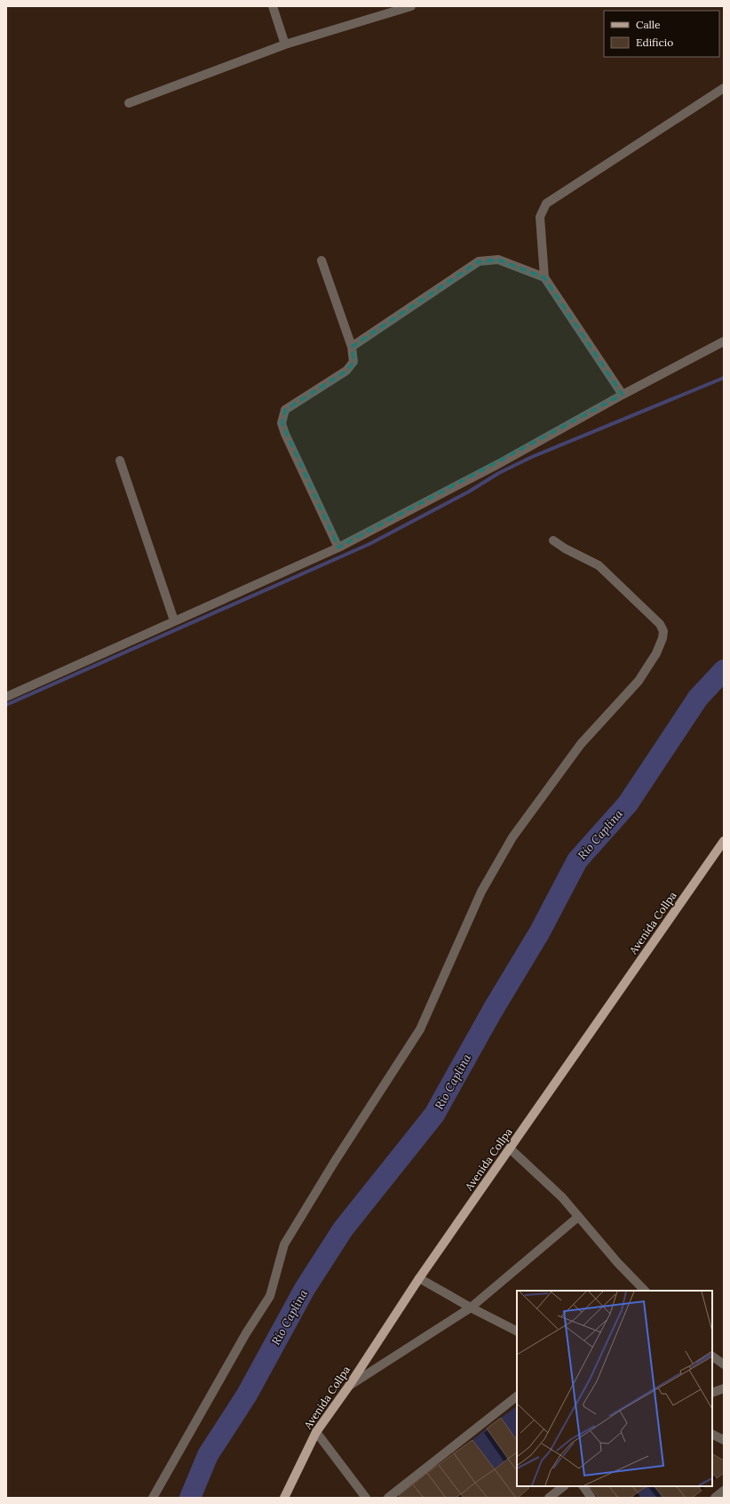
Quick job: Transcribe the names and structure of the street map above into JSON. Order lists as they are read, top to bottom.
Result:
{
  "streets": {
    "main road": ["Avenida Collpa"]
  },
  "water": ["Río Caplina"],
  "legend": ["Calle", "Edificio"]
}
